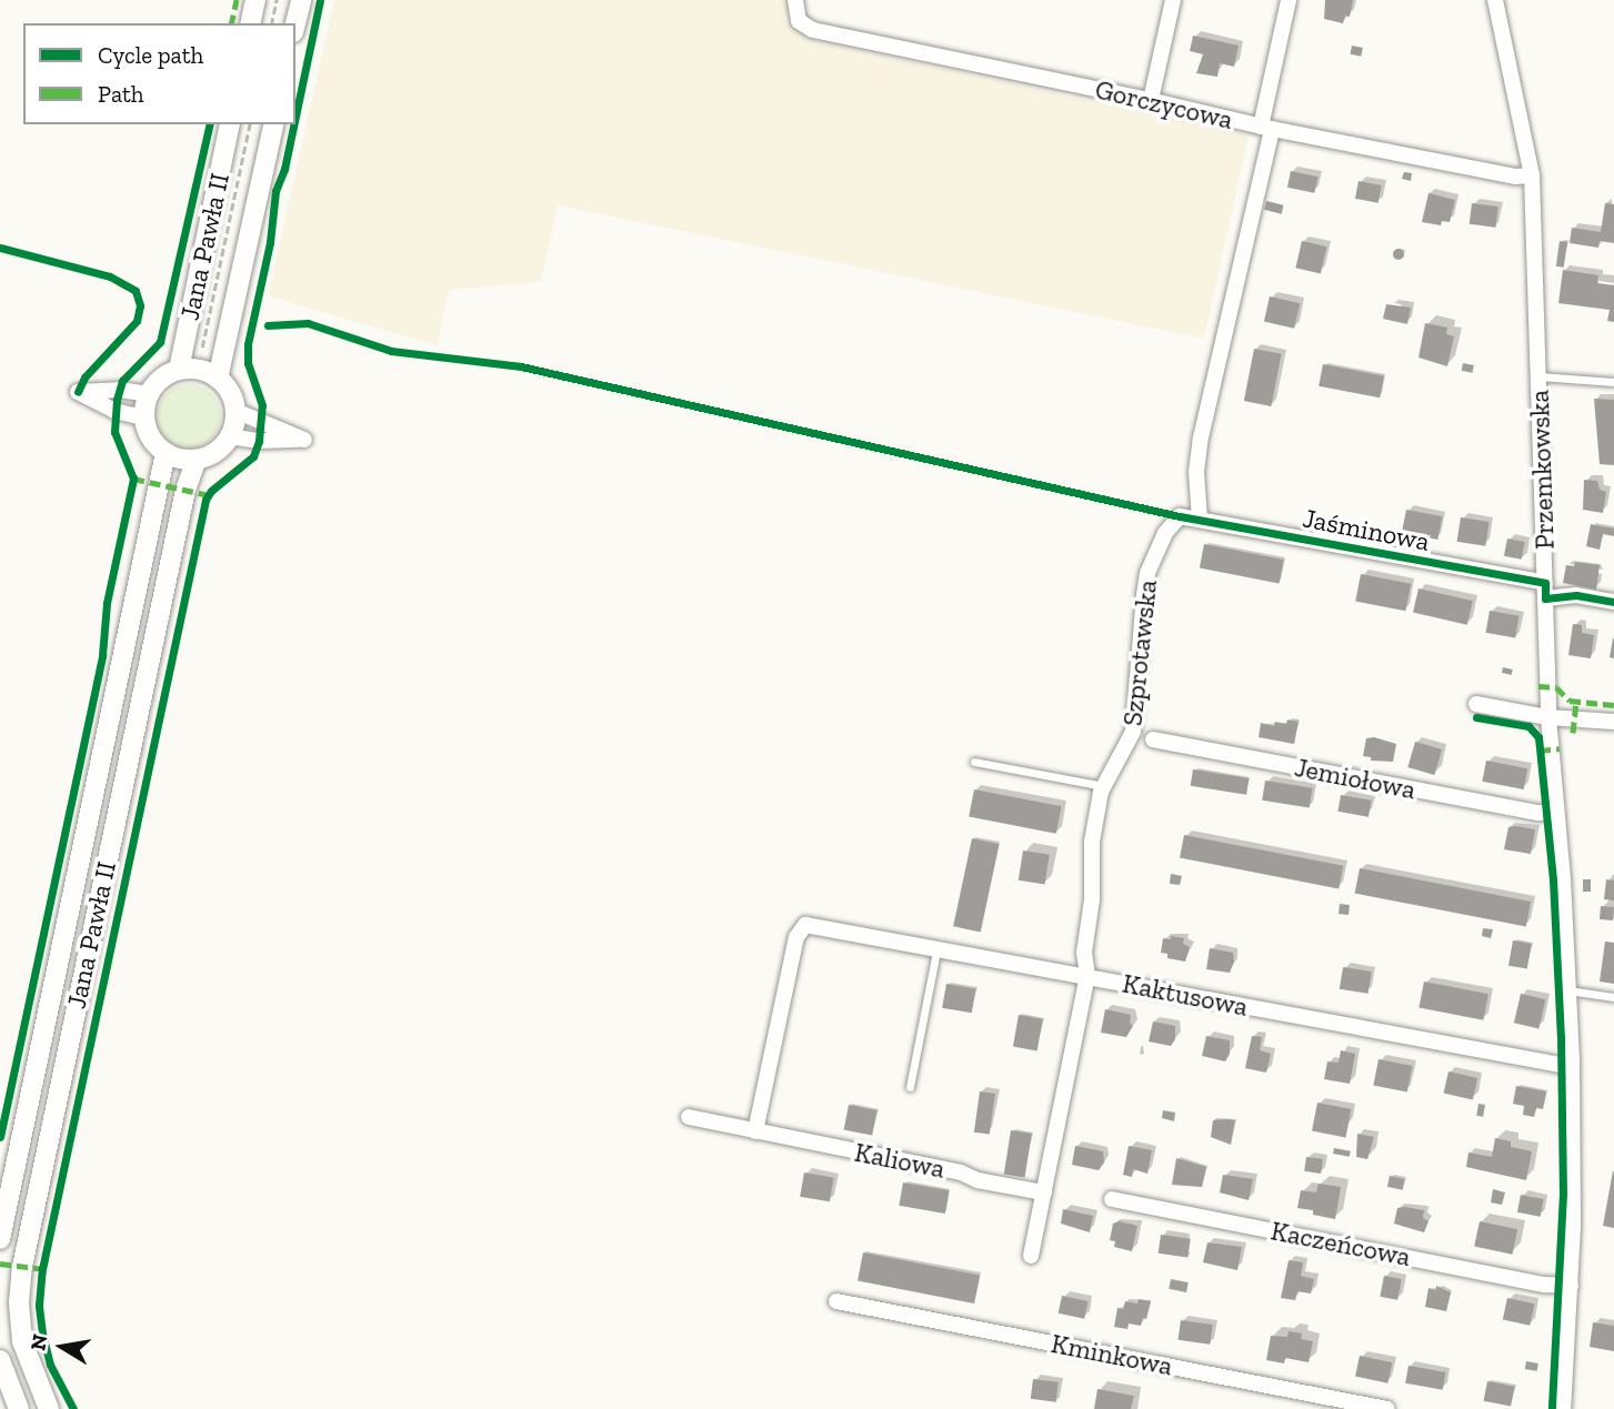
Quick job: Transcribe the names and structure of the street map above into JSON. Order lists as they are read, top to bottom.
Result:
{
  "streets": {
    "street": [
      "Gorczycowa",
      "Jana Pawła II",
      "Przemkowska",
      "Jaśminowa",
      "Szprotawska",
      "Jemiołowa",
      "Kaktusowa",
      "Kaliowa",
      "Kaczeńcowa",
      "Kminkowa"
    ]
  },
  "crossings": [
    ["Gorczycowa", "Przemkowska"],
    ["Przemkowska", "Jaśminowa"],
    ["Przemkowska", "Jemiołowa"],
    ["Przemkowska", "Kaktusowa"],
    ["Przemkowska", "Kaczeńcowa"],
    ["Jaśminowa", "Szprotawska"],
    ["Szprotawska", "Kaktusowa"],
    ["Szprotawska", "Kaliowa"],
    ["Kaktusowa", "Kaliowa"]
  ],
  "legend": ["Cycle path", "Path"],
  "north": "left"
}
